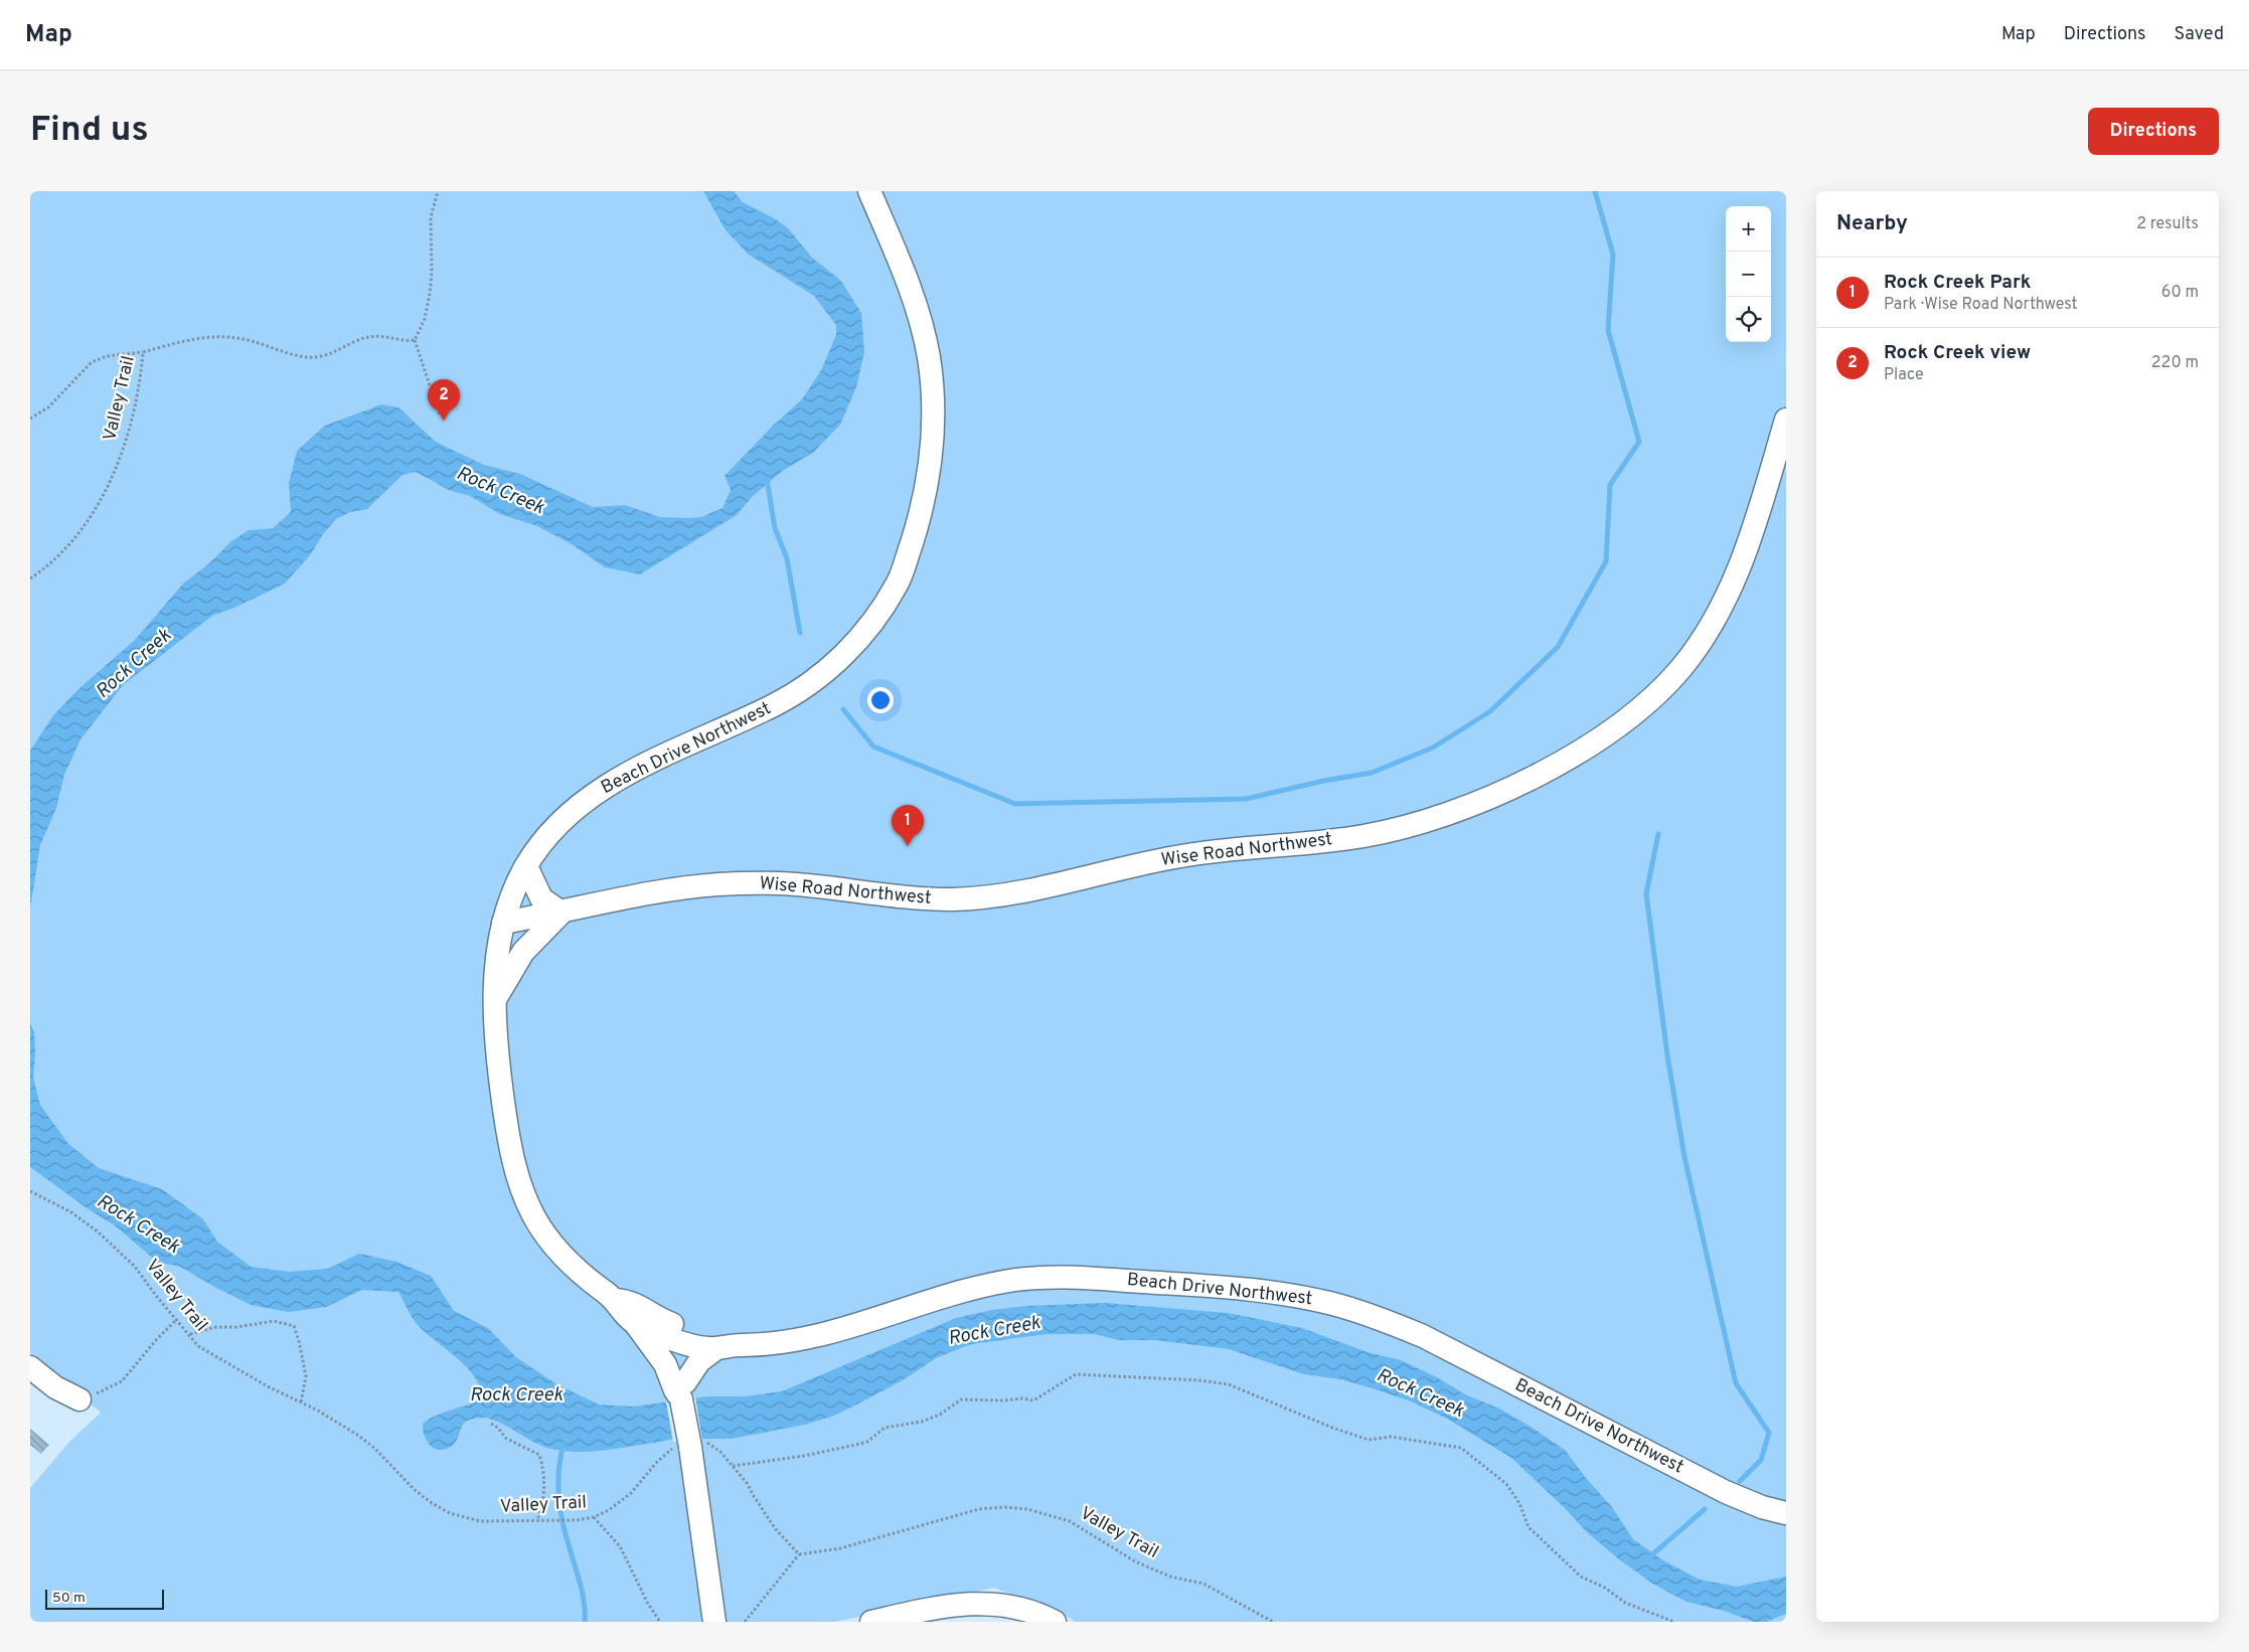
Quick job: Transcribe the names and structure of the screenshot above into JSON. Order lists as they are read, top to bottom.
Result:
{
  "streets": {
    "street": ["Beach Drive Northwest", "Wise Road Northwest"],
    "path": ["Valley Trail"]
  },
  "crossings": [
    ["Beach Drive Northwest", "Wise Road Northwest"]
  ],
  "water": ["Rock Creek"],
  "scale_bar": "50 m",
  "page": {
    "header": "Map",
    "nav": ["Map", "Directions", "Saved"],
    "buttons": "Directions",
    "title": "Find us",
    "heading": ["Nearby", "2 results"],
    "map_buttons": ["+", "−"],
    "list": [
      {
        "mark": "1",
        "name": "Rock Creek Park",
        "note": "Park · Wise Road Northwest",
        "value": "60 m"
      },
      {
        "mark": "2",
        "name": "Rock Creek view",
        "note": "Place",
        "value": "220 m"
      }
    ],
    "pins": ["2", "1"],
    "scale": "50 m"
  }
}
